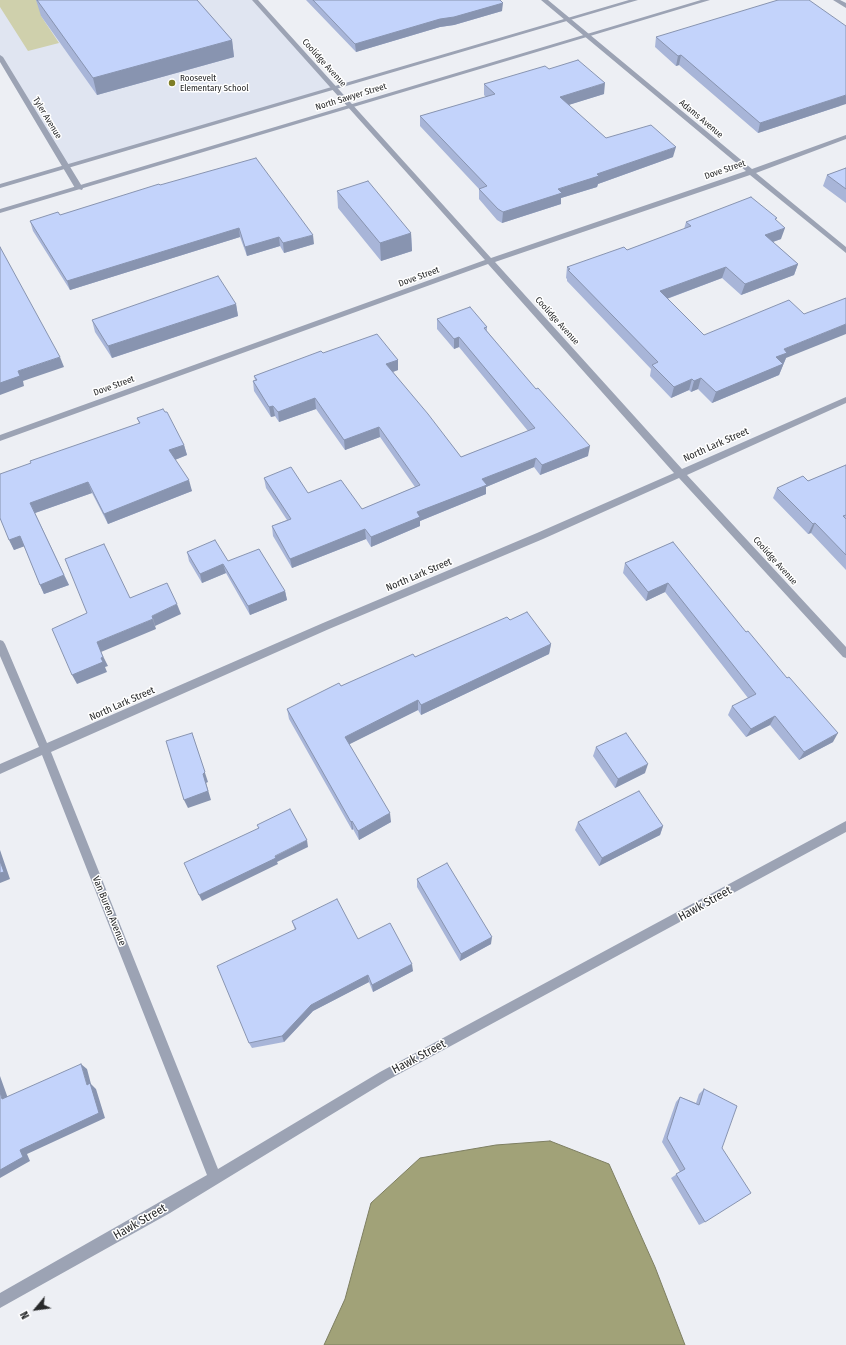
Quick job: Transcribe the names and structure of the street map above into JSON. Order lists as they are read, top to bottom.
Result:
{
  "streets": {
    "street": [
      "Coolidge Avenue",
      "North Sawyer Street",
      "Tyler Avenue",
      "Adams Avenue",
      "Dove Street",
      "North Lark Street",
      "Hawk Street",
      "Van Buren Avenue"
    ]
  },
  "crossings": [
    ["Coolidge Avenue", "North Sawyer Street"],
    ["Coolidge Avenue", "Dove Street"],
    ["Coolidge Avenue", "North Lark Street"],
    ["North Sawyer Street", "Tyler Avenue"],
    ["North Sawyer Street", "Adams Avenue"],
    ["Adams Avenue", "Dove Street"],
    ["North Lark Street", "Van Buren Avenue"],
    ["Hawk Street", "Van Buren Avenue"]
  ],
  "places": ["Roosevelt Elementary School"],
  "north": "bottom left"
}
